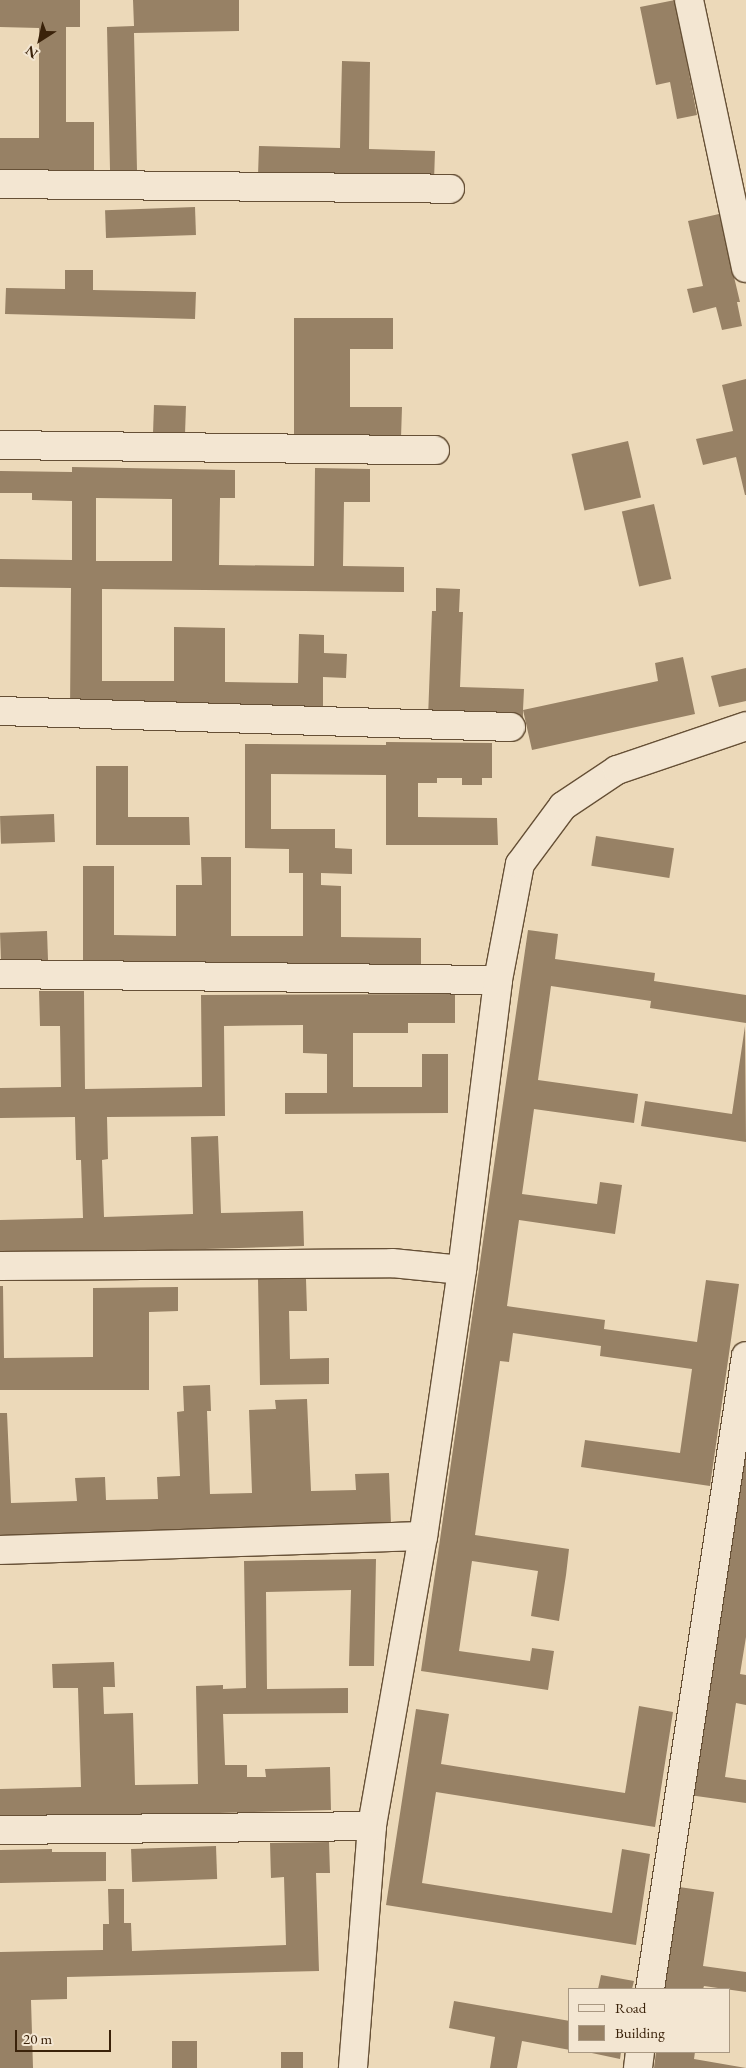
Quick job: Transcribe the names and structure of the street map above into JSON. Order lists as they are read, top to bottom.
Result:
{
  "legend": ["Road", "Building"],
  "scale_bar": "20 m",
  "north": "bottom left"
}
